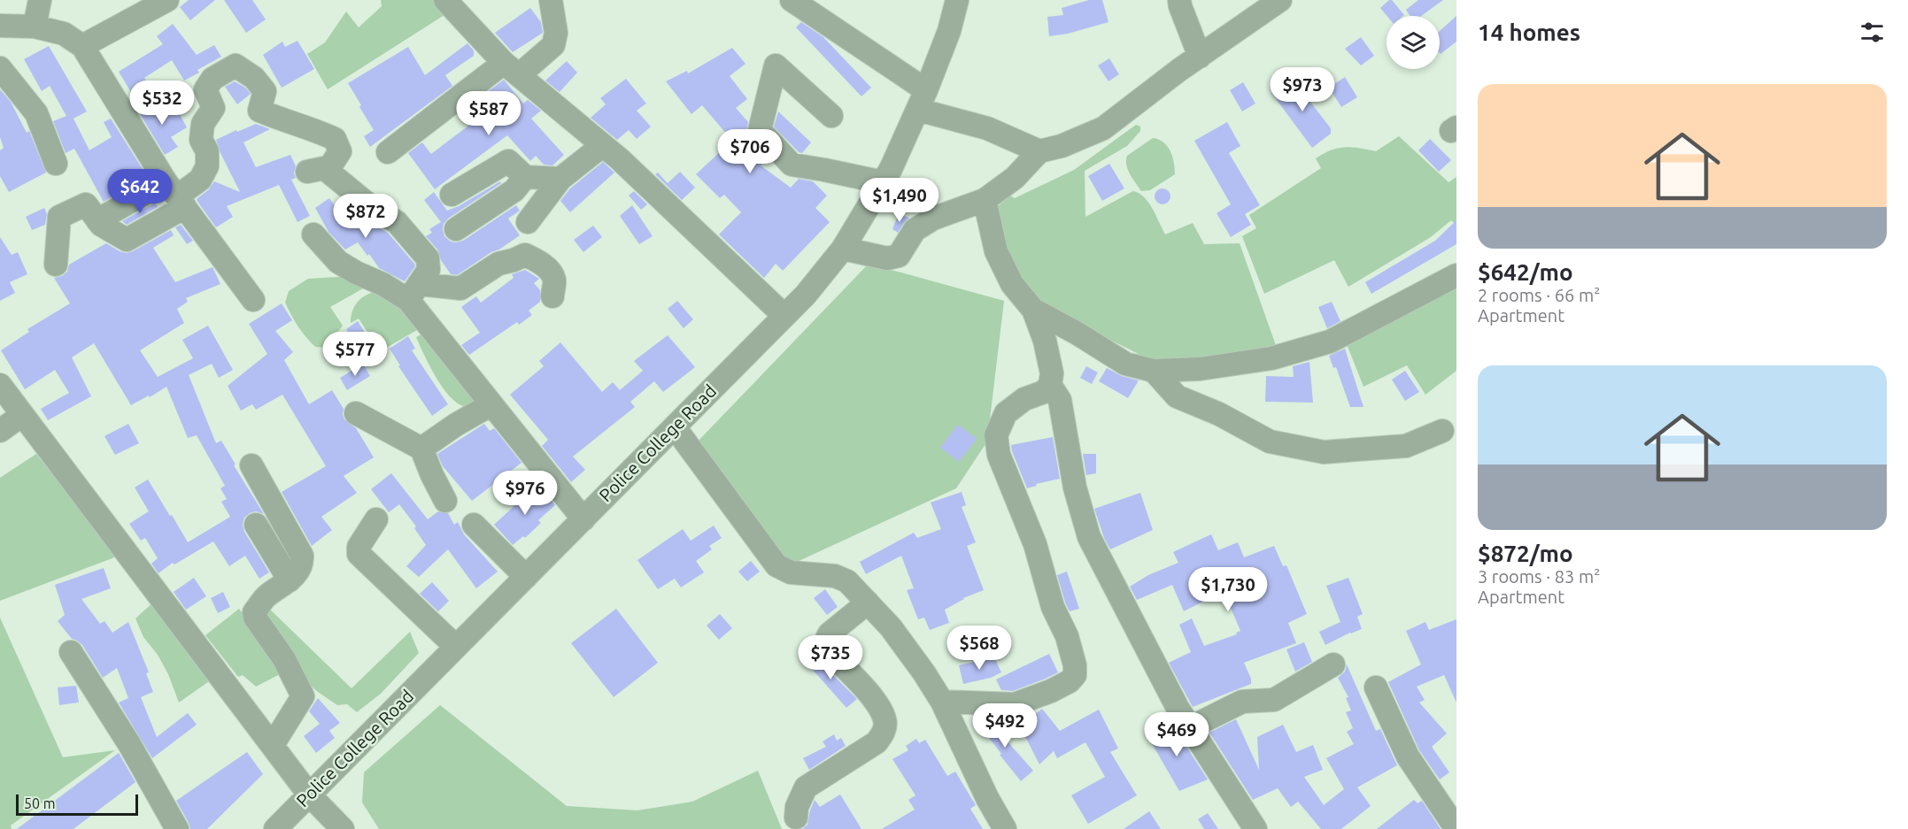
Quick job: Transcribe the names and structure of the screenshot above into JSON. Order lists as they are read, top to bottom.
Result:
{
  "streets": {
    "street": ["Police College Road"]
  },
  "scale_bar": "50 m",
  "page": {
    "heading": "14 homes",
    "list": [
      {
        "name": "$642/mo",
        "note": "2 rooms · 66 m² · Apartment"
      },
      {
        "name": "$872/mo",
        "note": "3 rooms · 83 m² · Apartment"
      }
    ],
    "price": [
      "$973",
      "$532",
      "$587",
      "$706",
      "$642",
      "$1,490",
      "$872",
      "$577",
      "$976",
      "$1,730",
      "$568",
      "$735",
      "$492",
      "$469"
    ],
    "scale": "50 m"
  }
}
